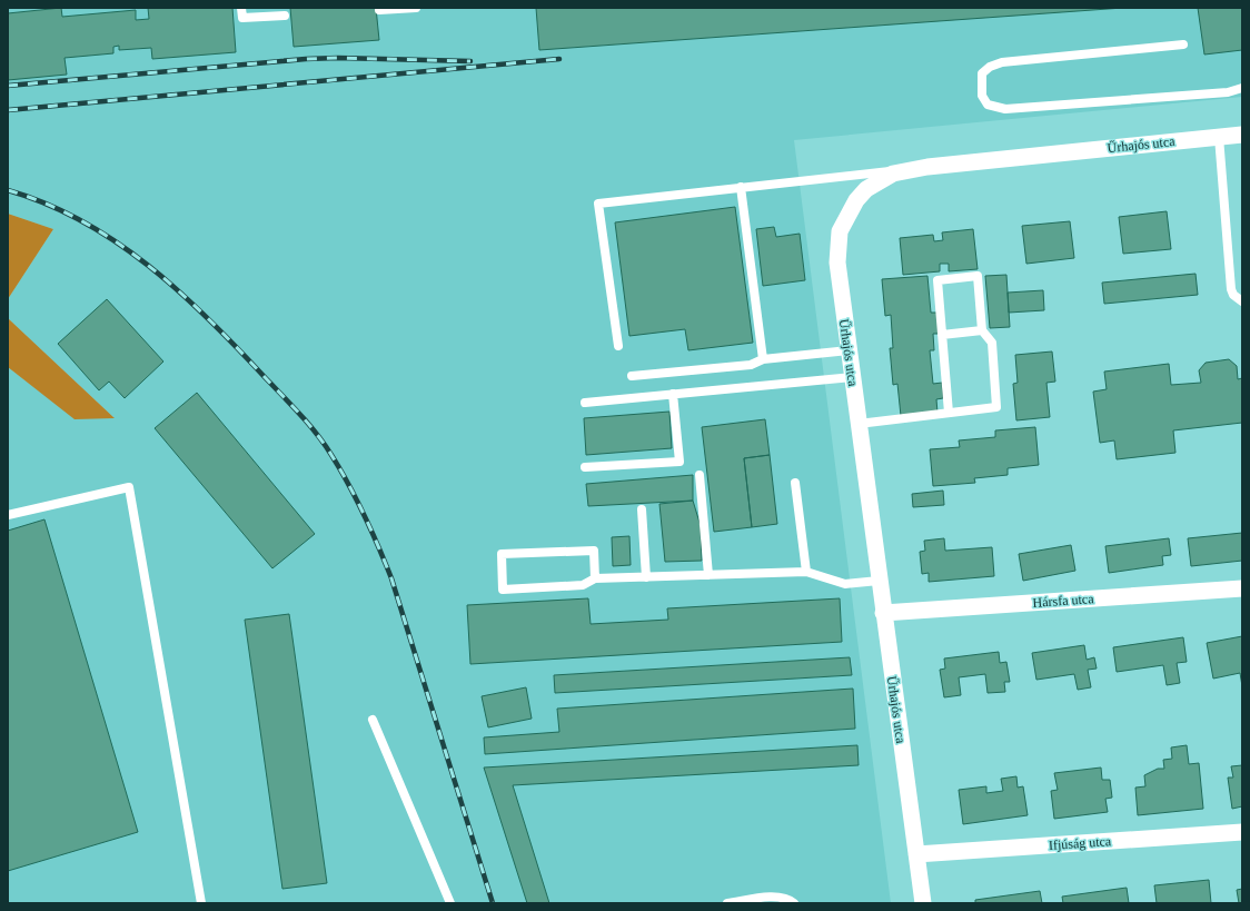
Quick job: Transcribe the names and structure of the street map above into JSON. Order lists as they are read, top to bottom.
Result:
{
  "streets": {
    "street": ["Űrhajós utca", "Hársfa utca", "Ifjúság utca"]
  },
  "crossings": [
    ["Űrhajós utca", "Hársfa utca"],
    ["Űrhajós utca", "Ifjúság utca"]
  ]
}
